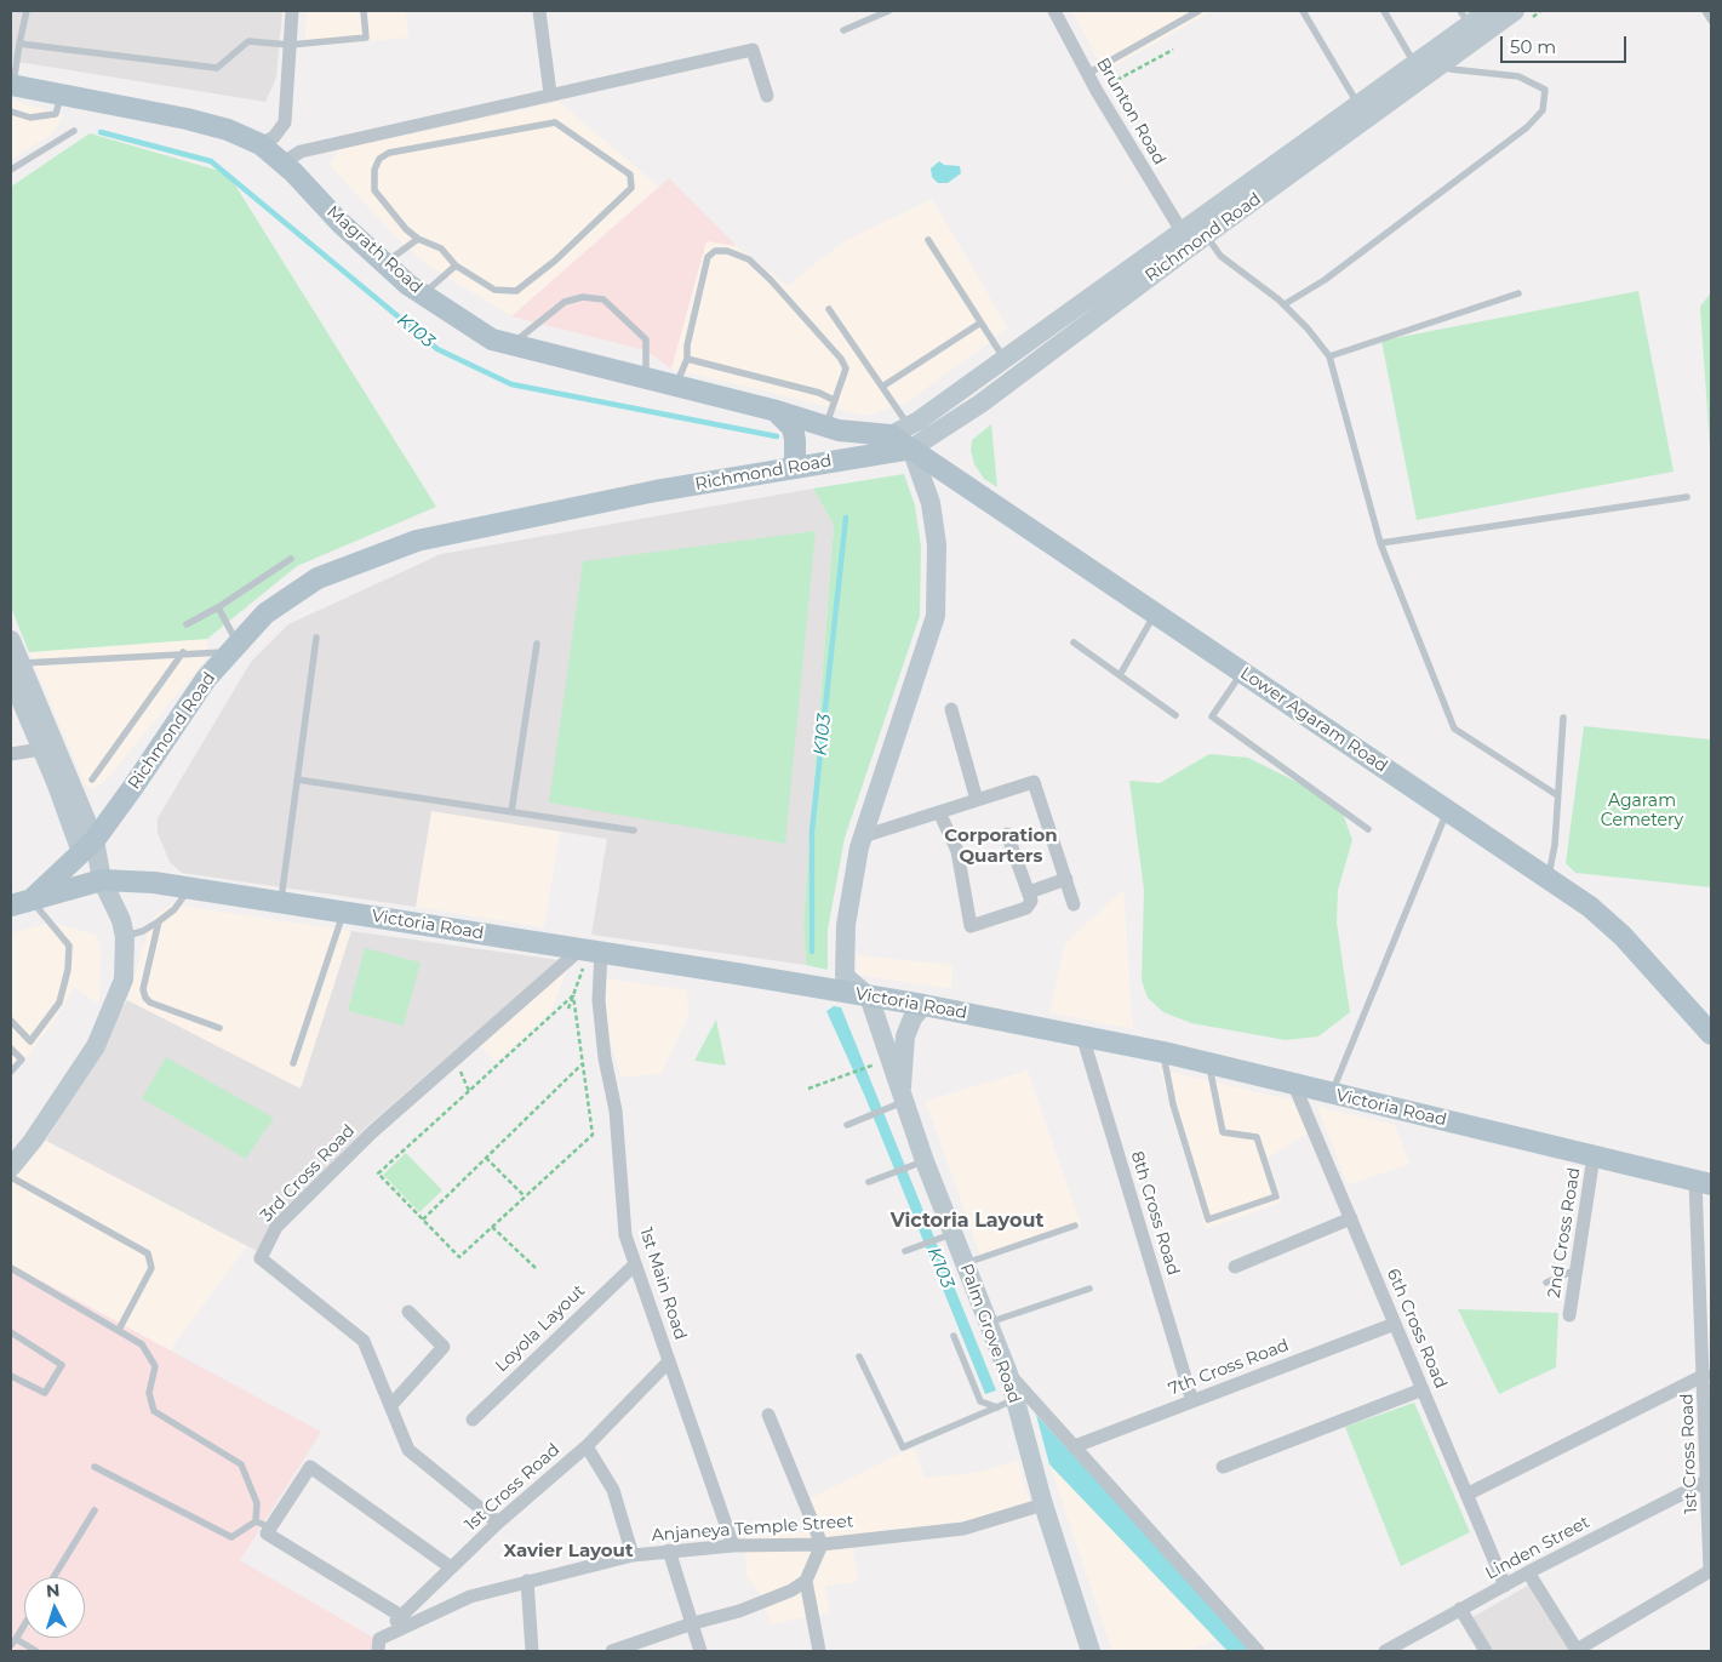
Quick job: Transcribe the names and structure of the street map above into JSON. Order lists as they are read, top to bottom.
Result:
{
  "streets": {
    "main road": [
      "Richmond Road",
      "Magrath Road",
      "Lower Agaram Road",
      "Victoria Road",
      "Palm Grove Road"
    ],
    "street": [
      "Brunton Road",
      "3rd Cross Road",
      "8th Cross Road",
      "2nd Cross Road",
      "1st Main Road",
      "Loyola Layout",
      "6th Cross Road",
      "7th Cross Road",
      "1st Cross Road",
      "Anjaneya Temple Street",
      "Linden Street"
    ]
  },
  "crossings": [
    ["Brunton Road", "Richmond Road"],
    ["Richmond Road", "Magrath Road"],
    ["Richmond Road", "Lower Agaram Road"],
    ["Magrath Road", "Lower Agaram Road"],
    ["Victoria Road", "3rd Cross Road"],
    ["Victoria Road", "8th Cross Road"],
    ["Victoria Road", "2nd Cross Road"],
    ["Victoria Road", "1st Main Road"],
    ["Victoria Road", "6th Cross Road"],
    ["Victoria Road", "Palm Grove Road"],
    ["Victoria Road", "1st Cross Road"],
    ["3rd Cross Road", "1st Main Road"],
    ["3rd Cross Road", "1st Cross Road"],
    ["8th Cross Road", "7th Cross Road"],
    ["1st Main Road", "Loyola Layout"],
    ["1st Main Road", "1st Cross Road"],
    ["1st Main Road", "Anjaneya Temple Street"],
    ["6th Cross Road", "7th Cross Road"],
    ["6th Cross Road", "Linden Street"],
    ["Palm Grove Road", "Anjaneya Temple Street"],
    ["1st Cross Road", "Anjaneya Temple Street"],
    ["1st Cross Road", "Linden Street"]
  ],
  "districts": ["Corporation Quarters", "Victoria Layout", "Xavier Layout"],
  "water": ["K103"],
  "parks": ["Agaram Cemetery"],
  "scale_bar": "50 m",
  "north": "top"
}
